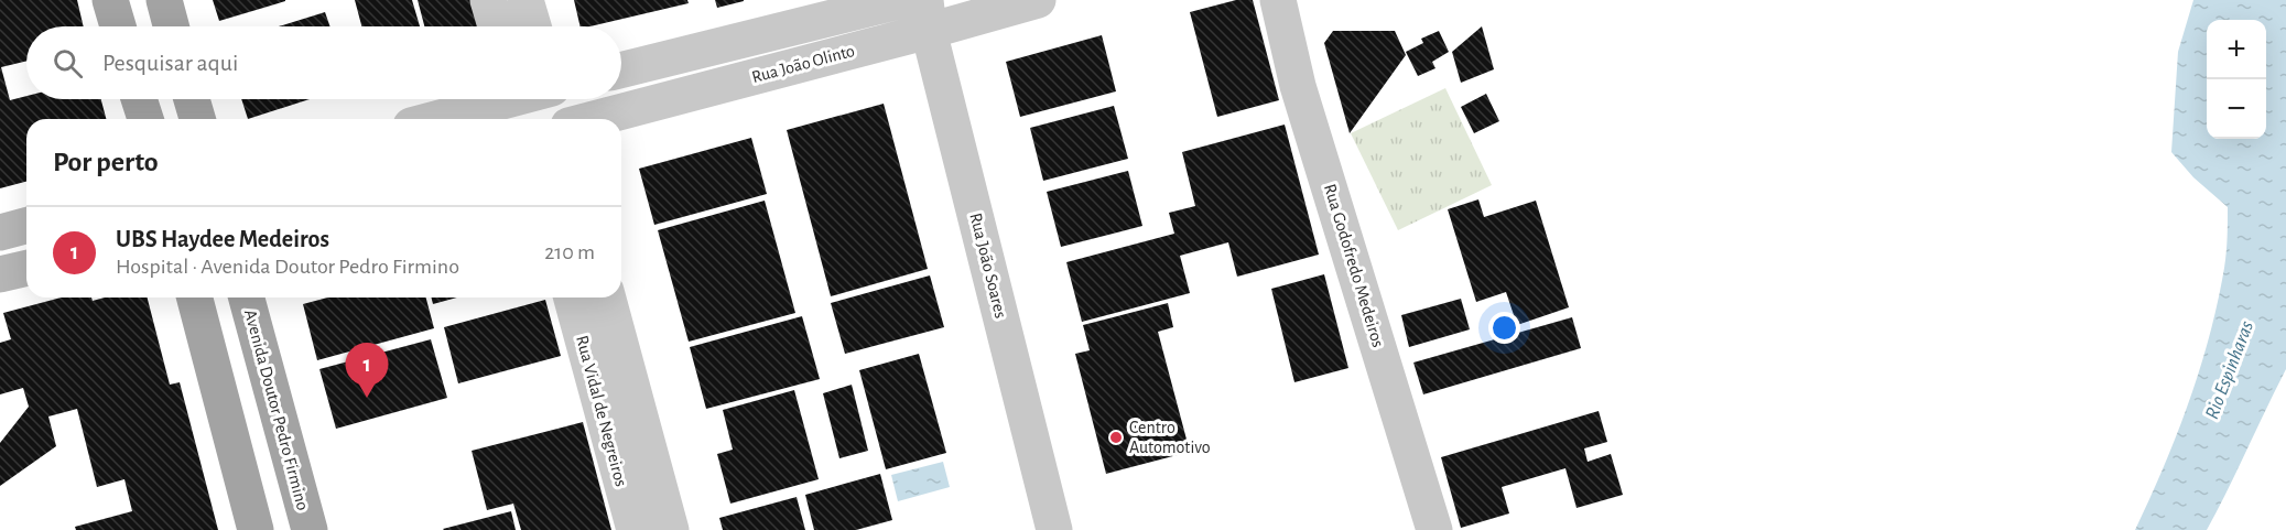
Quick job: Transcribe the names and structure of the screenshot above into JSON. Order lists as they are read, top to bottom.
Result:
{
  "streets": {
    "main road": ["Avenida Doutor Pedro Firmino"],
    "street": [
      "Rua João Olinto",
      "Rua João Soares",
      "Rua Godofredo Medeiros",
      "Rua Vidal de Negreiros"
    ]
  },
  "crossings": [
    ["Rua João Olinto", "Rua João Soares"]
  ],
  "water": ["Rio Espinharas"],
  "places": ["Centro Automotivo"],
  "page": {
    "map_buttons": ["+", "−"],
    "search": "Pesquisar aqui",
    "heading": "Por perto",
    "list": [
      {
        "mark": "1",
        "name": "UBS Haydee Medeiros",
        "note": "Hospital · Avenida Doutor Pedro Firmino",
        "value": "210 m"
      }
    ],
    "pins": "1"
  }
}
